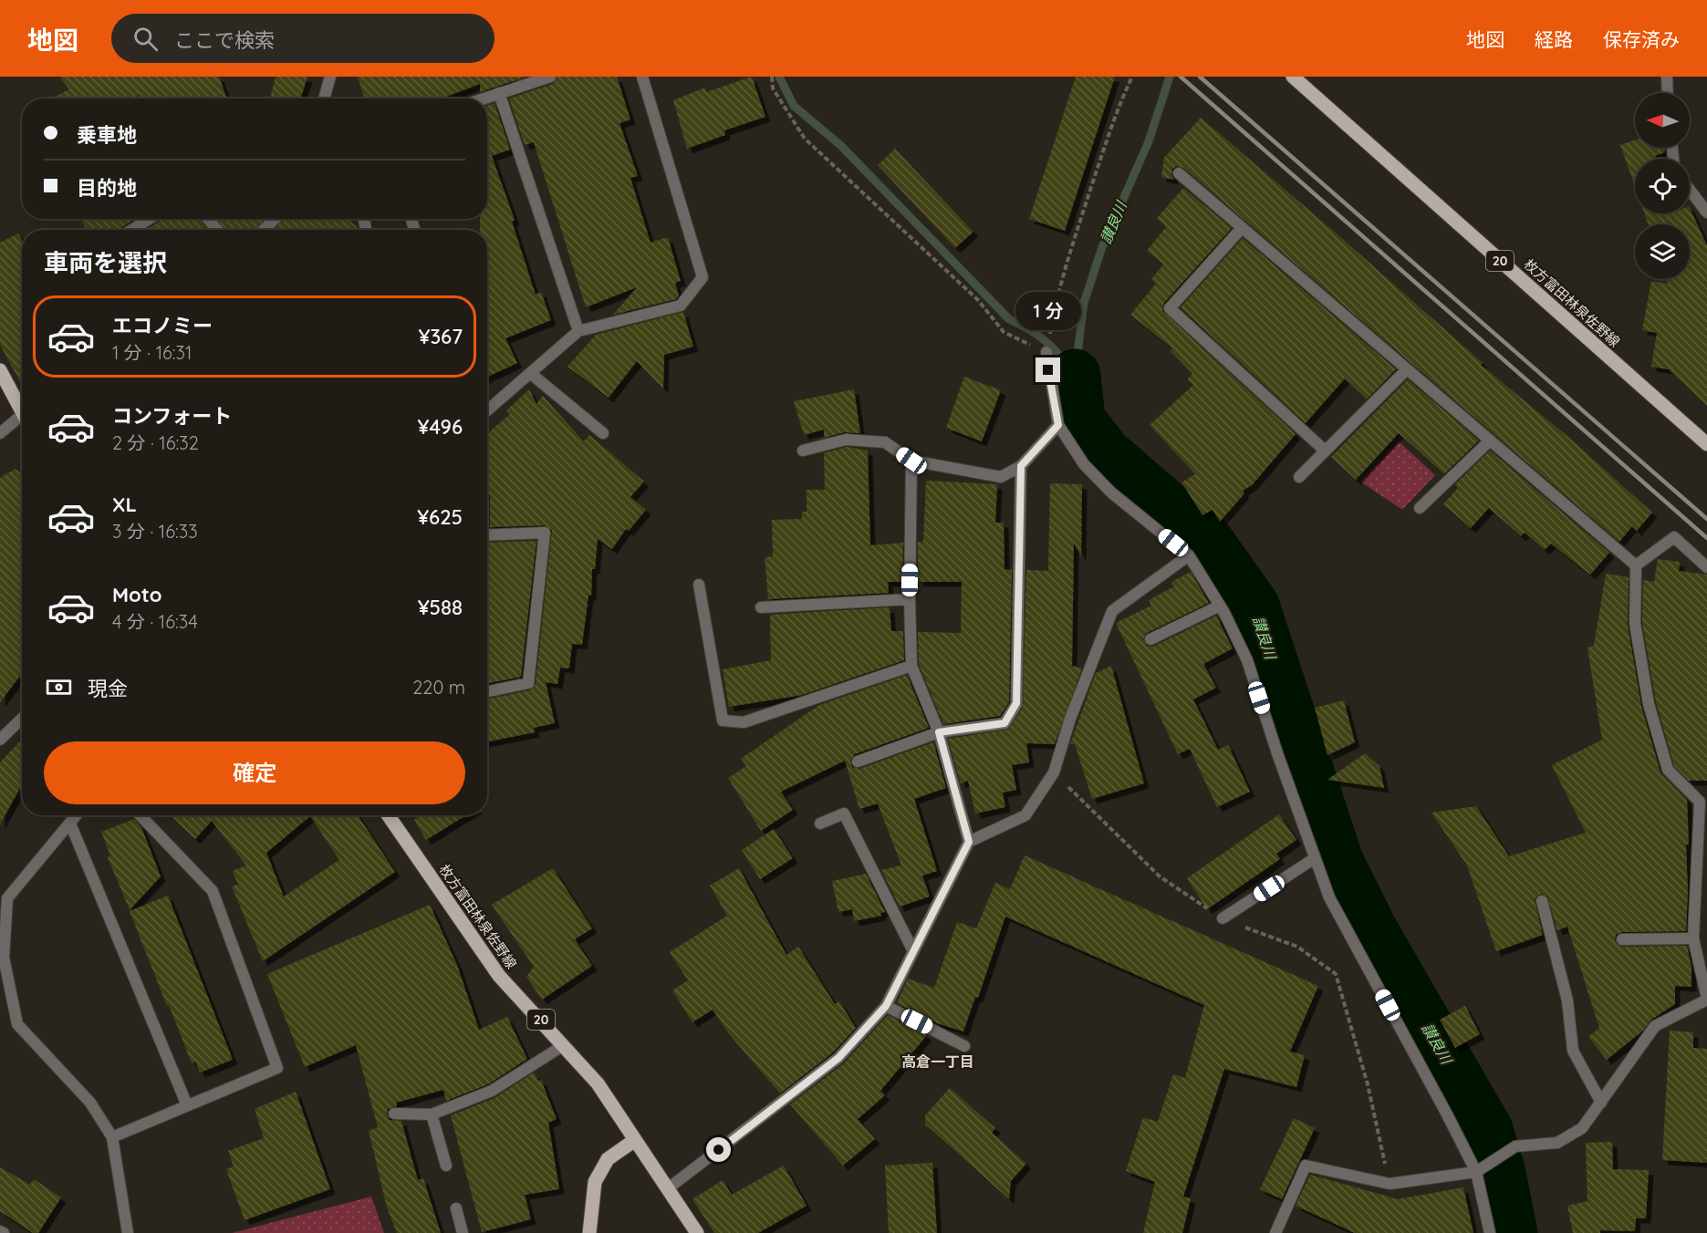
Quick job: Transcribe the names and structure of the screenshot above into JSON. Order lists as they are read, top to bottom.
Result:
{
  "streets": {
    "main road": ["20", "枚方富田林泉佐野線"]
  },
  "districts": ["高倉一丁目"],
  "water": ["讃良川"],
  "north": "left",
  "page": {
    "header": "地図",
    "search": "ここで検索",
    "nav": ["地図", "経路", "保存済み"],
    "banner": ["乗車地", "目的地"],
    "heading": "車両を選択",
    "bubble": "1 分",
    "list": [
      {
        "name": "エコノミー",
        "note": "1 分 · 16:31",
        "value": "¥367"
      },
      {
        "name": "コンフォート",
        "note": "2 分 · 16:32",
        "value": "¥496"
      },
      {
        "name": "XL",
        "note": "3 分 · 16:33",
        "value": "¥625"
      },
      {
        "name": "Moto",
        "note": "4 分 · 16:34",
        "value": "¥588"
      }
    ],
    "pay": ["現金", "220 m"],
    "buttons": "確定"
  }
}
